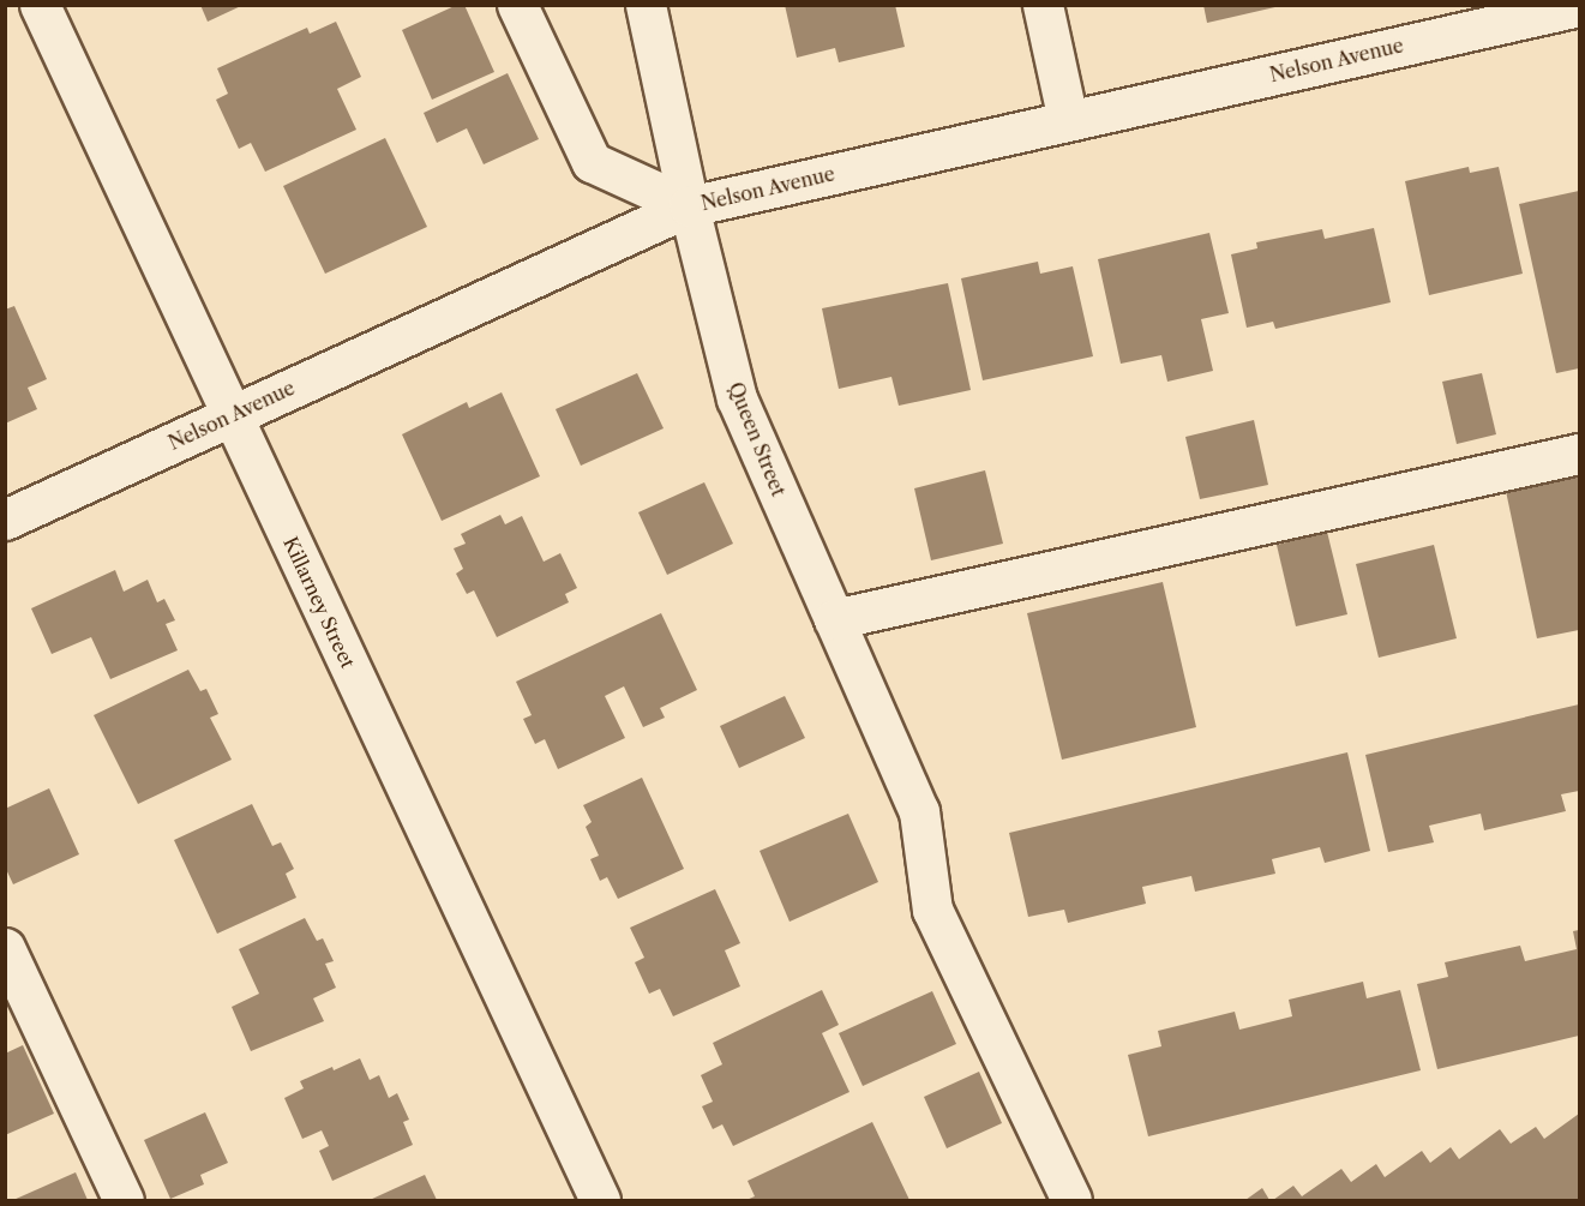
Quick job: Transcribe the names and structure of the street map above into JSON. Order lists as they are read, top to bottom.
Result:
{
  "streets": {
    "street": ["Nelson Avenue", "Queen Street", "Killarney Street"]
  },
  "crossings": [
    ["Nelson Avenue", "Queen Street"],
    ["Nelson Avenue", "Killarney Street"]
  ]
}
